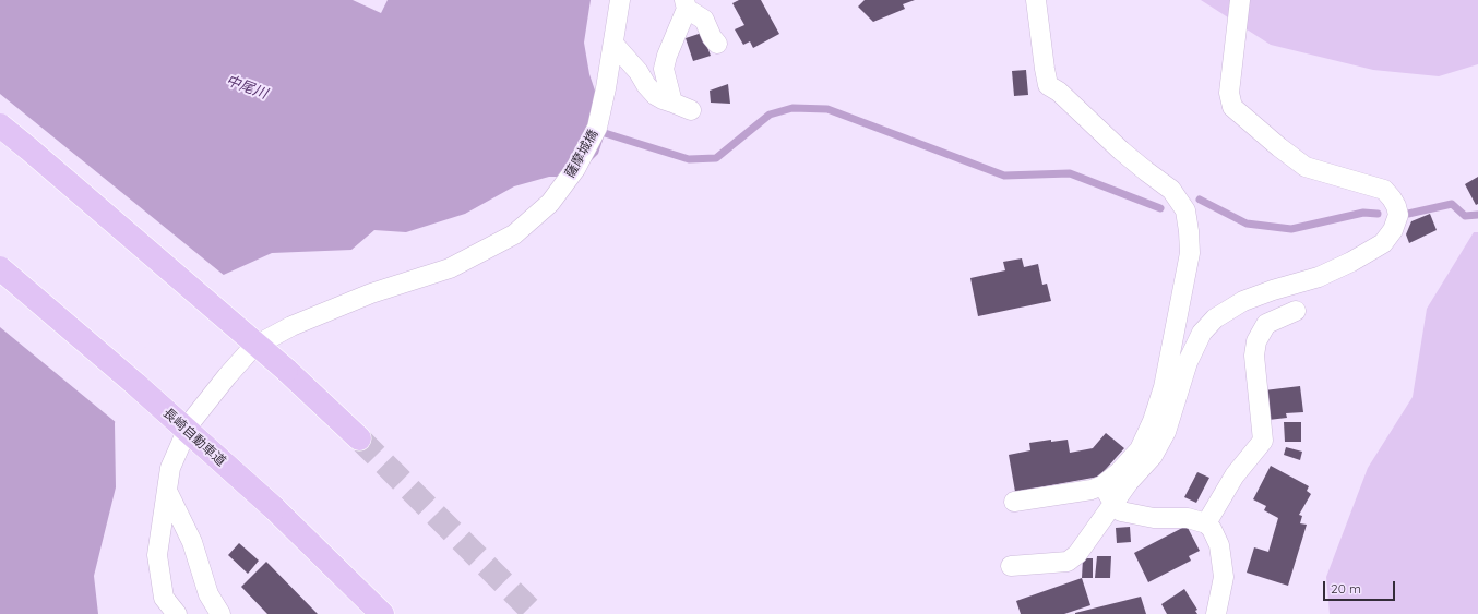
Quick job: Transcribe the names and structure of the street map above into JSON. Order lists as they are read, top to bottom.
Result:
{
  "streets": {
    "highway": ["長崎自動車道"],
    "street": ["薩摩城橋"]
  },
  "water": ["中尾川"],
  "scale_bar": "20 m"
}
